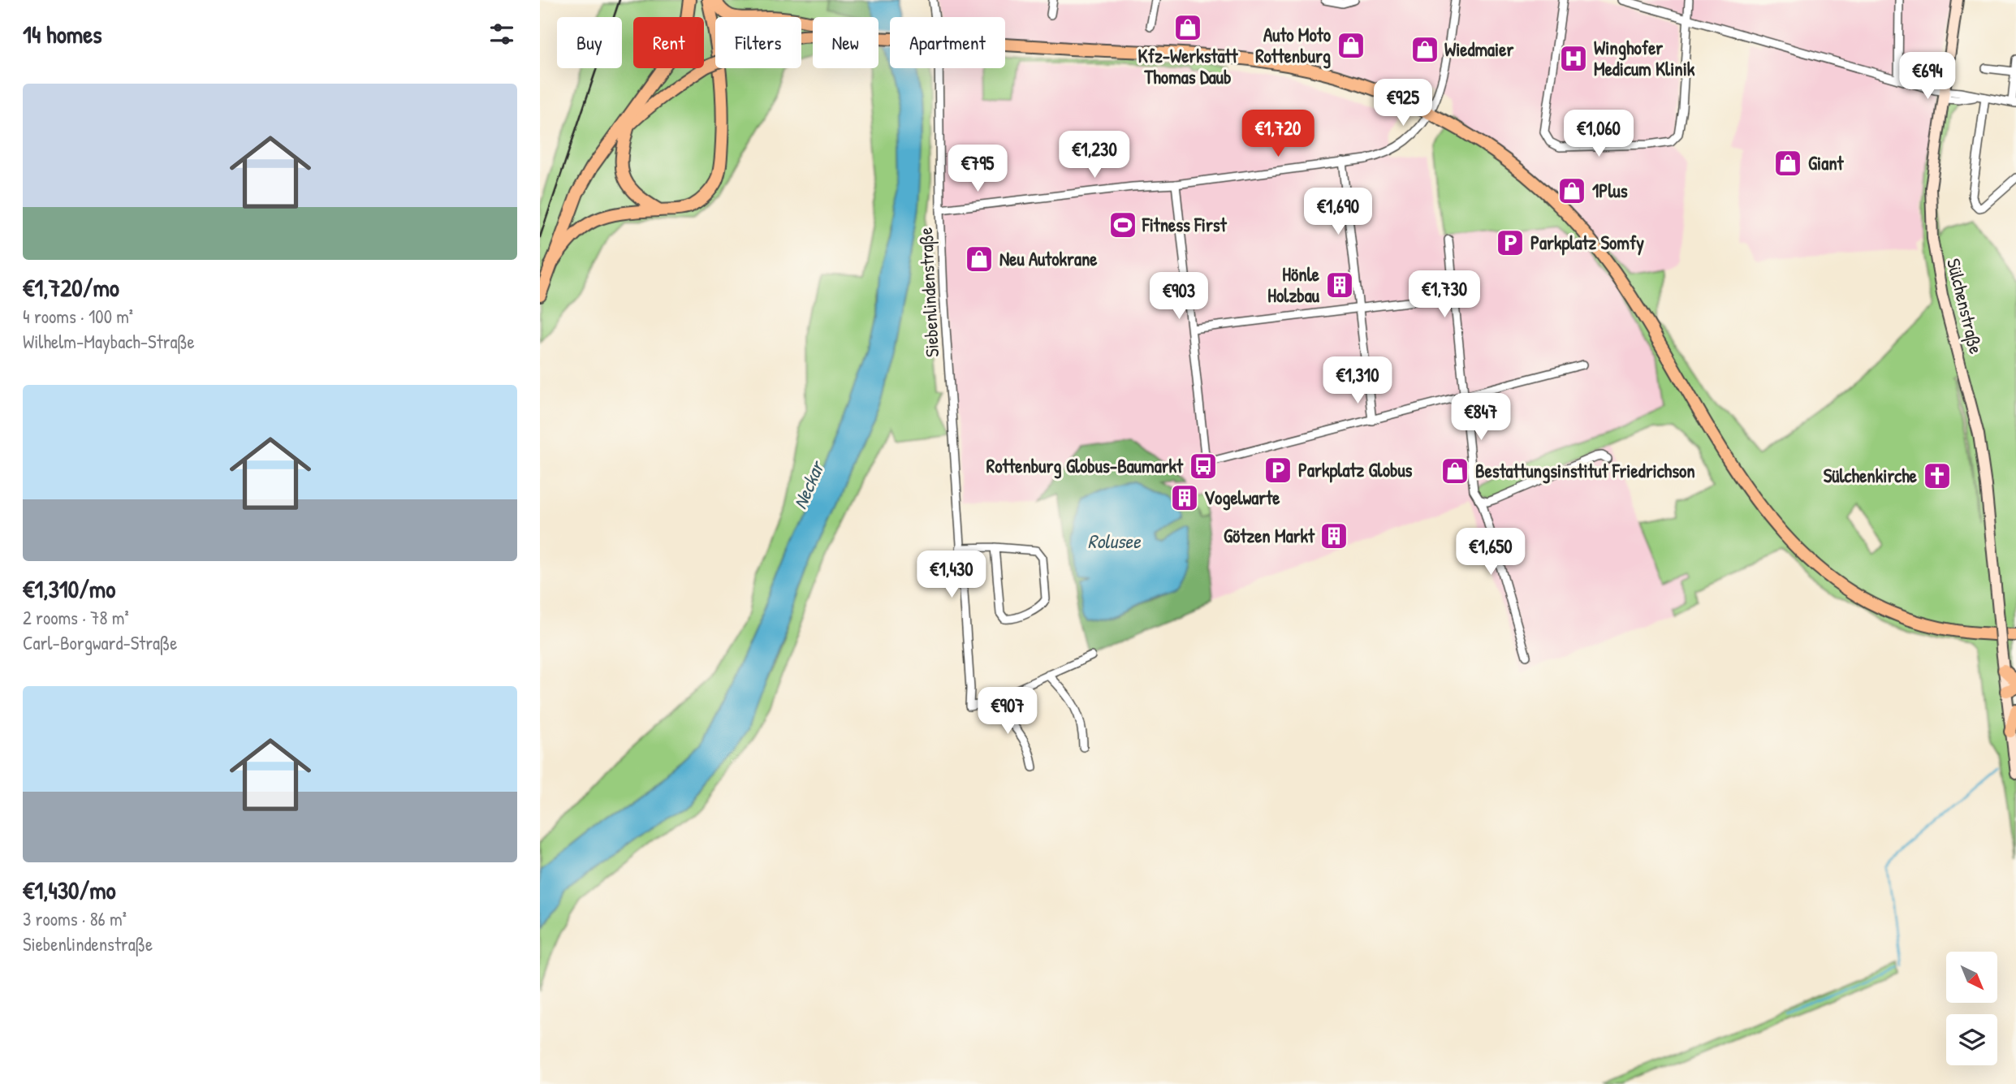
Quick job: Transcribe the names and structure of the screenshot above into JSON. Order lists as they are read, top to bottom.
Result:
{
  "streets": {
    "main road": ["Sülchenstraße"],
    "street": ["Siebenlindenstraße"]
  },
  "water": ["Neckar", "Rolusee"],
  "places": {
    "shop": [
      "Kfz-Werkstatt Thomas Daub",
      "Auto Moto Rottenburg",
      "Wiedmaier",
      "Giant",
      "1Plus",
      "Neu Autokrane",
      "Bestattungsinstitut Friedrichson"
    ],
    "hospital": ["Winghofer Medicum Klinik"],
    "sports": ["Fitness First"],
    "parking": ["Parkplatz Somfy", "Parkplatz Globus"],
    "building": ["Hönle Holzbau", "Vogelwarte", "Götzen Markt"],
    "bus stop": ["Rottenburg Globus-Baumarkt"],
    "church": ["Sülchenkirche"]
  },
  "north": "bottom right",
  "page": {
    "heading": "14 homes",
    "chip": [
      "Buy",
      "Rent",
      "Filters",
      "New",
      "Apartment"
    ],
    "price": [
      "€694",
      "€925",
      "€1,720",
      "€1,060",
      "€1,230",
      "€795",
      "€1,690",
      "€1,730",
      "€903",
      "€1,310",
      "€847",
      "€1,650",
      "€1,430",
      "€907"
    ],
    "list": [
      {
        "name": "€1,720/mo",
        "note": "4 rooms · 100 m² · Wilhelm-Maybach-Straße"
      },
      {
        "name": "€1,310/mo",
        "note": "2 rooms · 78 m² · Carl-Borgward-Straße"
      },
      {
        "name": "€1,430/mo",
        "note": "3 rooms · 86 m² · Siebenlindenstraße"
      }
    ]
  }
}
